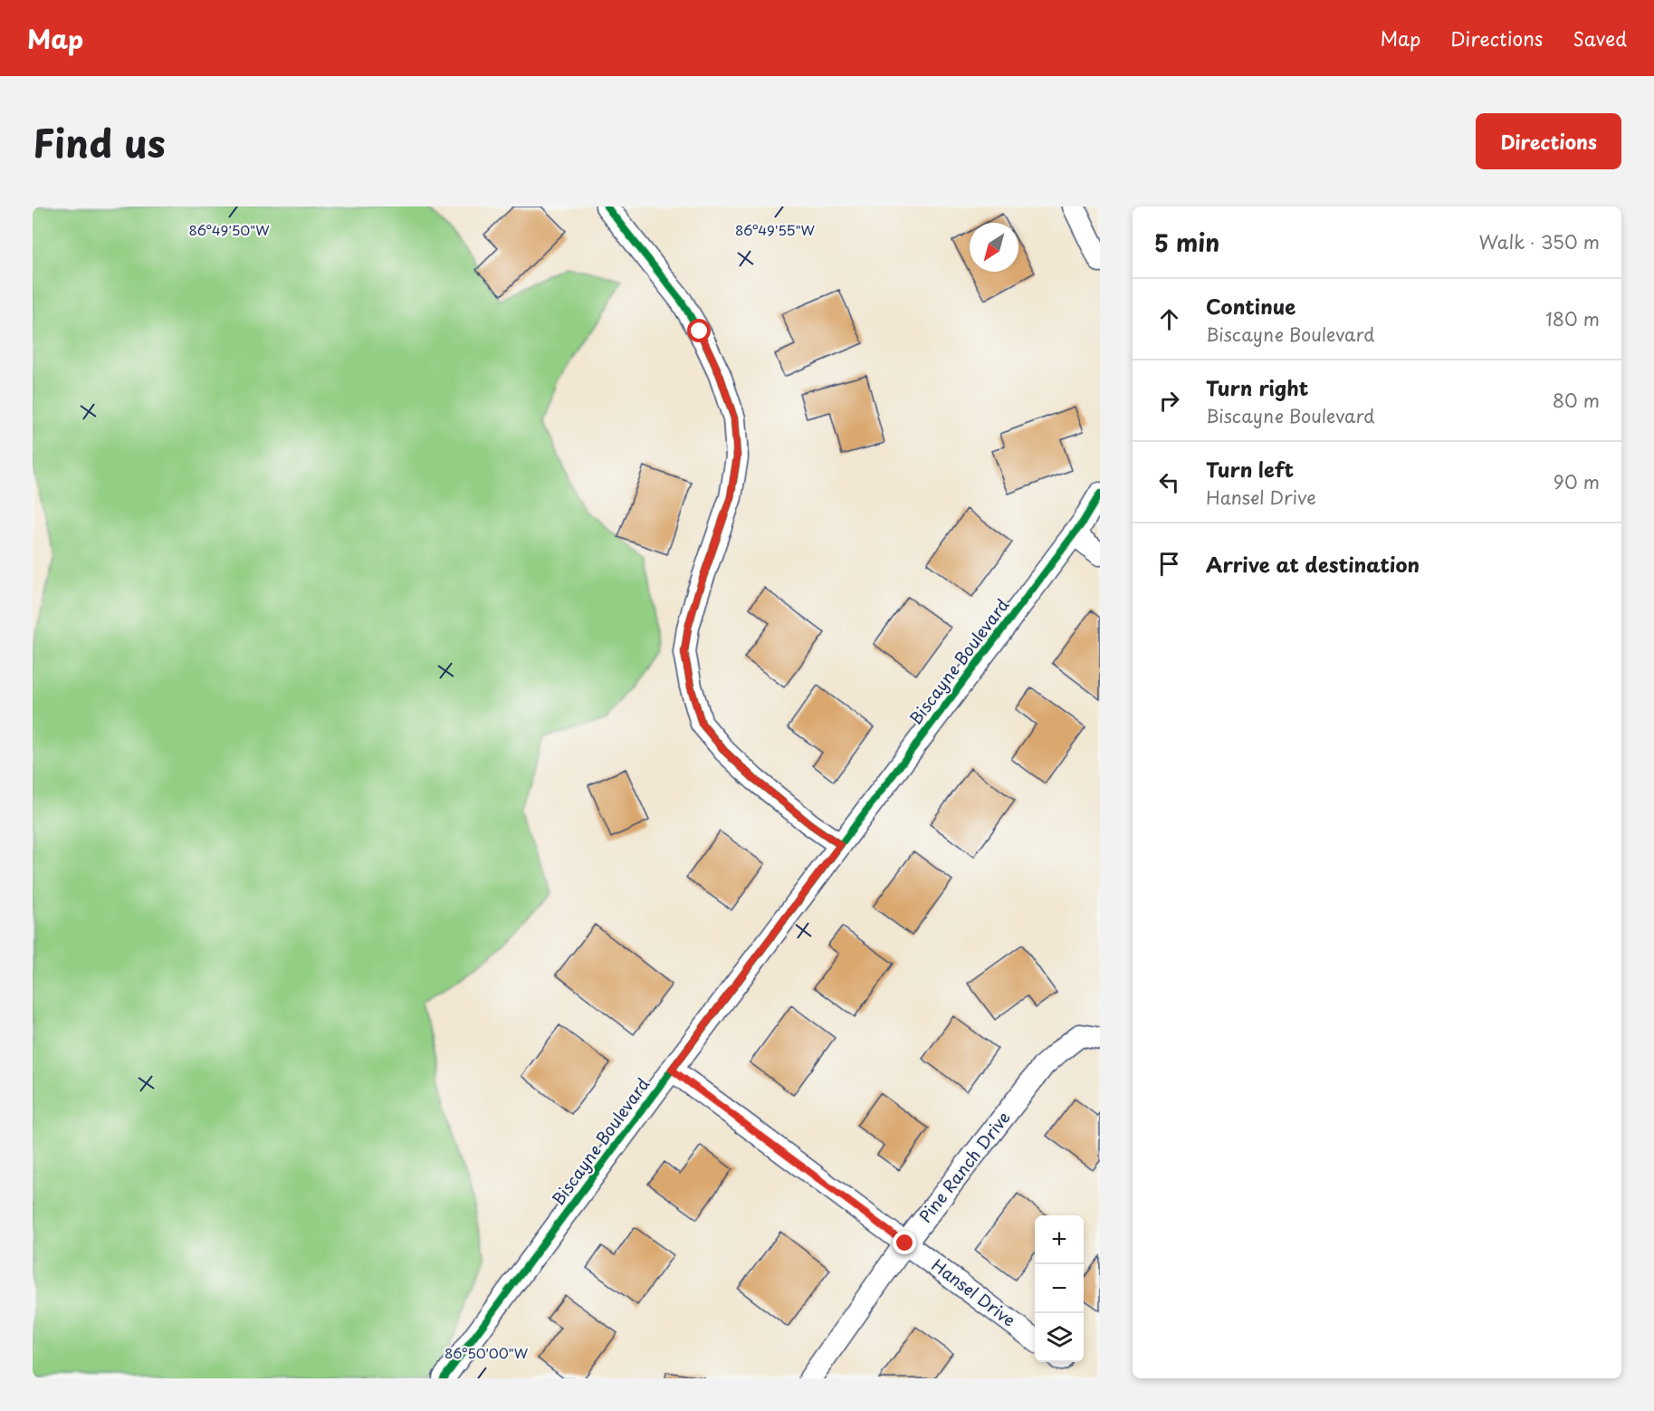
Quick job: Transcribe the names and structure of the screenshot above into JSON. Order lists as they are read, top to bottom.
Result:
{
  "streets": {
    "street": ["Biscayne Boulevard", "Pine Ranch Drive", "Hansel Drive"]
  },
  "crossings": [
    ["Biscayne Boulevard", "Hansel Drive"],
    ["Pine Ranch Drive", "Hansel Drive"]
  ],
  "north": "bottom left",
  "page": {
    "header": "Map",
    "nav": ["Map", "Directions", "Saved"],
    "title": "Find us",
    "buttons": "Directions",
    "heading": ["5 min", "Walk · 350 m"],
    "list": [
      ["Continue", "Biscayne Boulevard", "180 m"],
      ["Turn right", "Biscayne Boulevard", "80 m"],
      ["Turn left", "Hansel Drive", "90 m"],
      "Arrive at destination"
    ],
    "map_buttons": ["+", "−"]
  },
  "coordinates": ["86°49'50\"W", "86°49'55\"W", "86°50'00\"W"]
}
